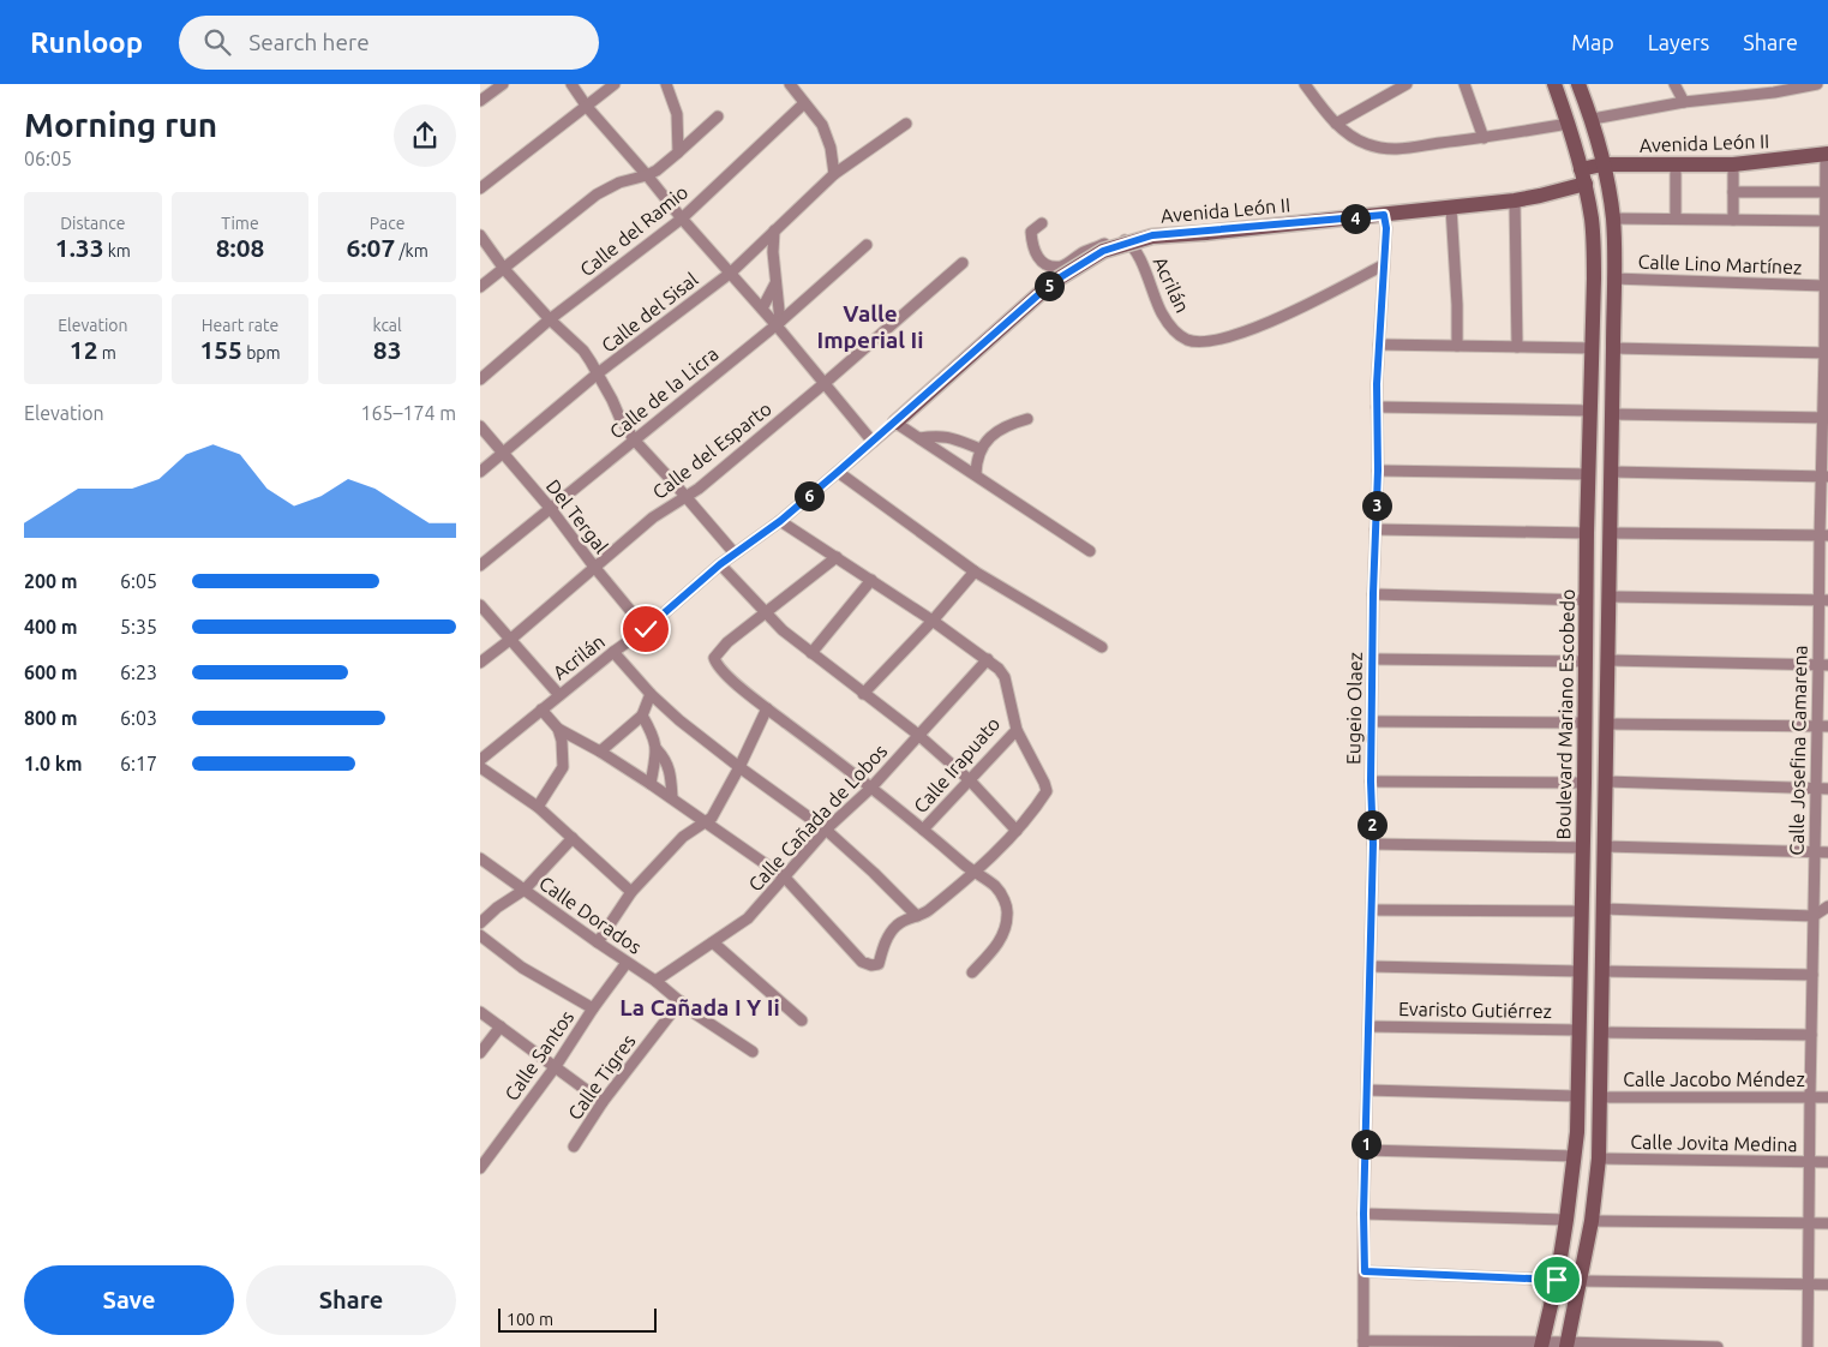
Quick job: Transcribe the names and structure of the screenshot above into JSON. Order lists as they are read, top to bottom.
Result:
{
  "streets": {
    "street": [
      "Avenida León II",
      "Calle del Ramio",
      "Calle Lino Martínez",
      "Acrilán",
      "Calle del Sisal",
      "Calle de la Licra",
      "Calle del Esparto",
      "Del Tergal",
      "Eugeio Olaez",
      "Boulevard Mariano Escobedo",
      "Calle Josefina Camarena",
      "Calle Irapuato",
      "Calle Cañada de Lobos",
      "Calle Dorados",
      "Evaristo Gutiérrez",
      "Calle Santos",
      "Calle Tigres",
      "Calle Jacobo Méndez",
      "Calle Jovita Medina"
    ]
  },
  "crossings": [
    ["Avenida León II", "Acrilán"],
    ["Avenida León II", "Eugeio Olaez"],
    ["Avenida León II", "Boulevard Mariano Escobedo"],
    ["Avenida León II", "Calle Josefina Camarena"],
    ["Calle Lino Martínez", "Calle Josefina Camarena"],
    ["Acrilán", "Del Tergal"],
    ["Acrilán", "Eugeio Olaez"],
    ["Acrilán", "Calle Irapuato"],
    ["Calle del Sisal", "Del Tergal"],
    ["Calle de la Licra", "Del Tergal"],
    ["Calle del Esparto", "Del Tergal"],
    ["Eugeio Olaez", "Evaristo Gutiérrez"],
    ["Boulevard Mariano Escobedo", "Evaristo Gutiérrez"],
    ["Calle Josefina Camarena", "Calle Jacobo Méndez"],
    ["Calle Josefina Camarena", "Calle Jovita Medina"],
    ["Calle Irapuato", "Calle Cañada de Lobos"],
    ["Calle Cañada de Lobos", "Calle Dorados"],
    ["Calle Dorados", "Calle Santos"],
    ["Calle Dorados", "Calle Tigres"]
  ],
  "districts": ["Valle Imperial Ii", "La Cañada I Y Ii"],
  "scale_bar": "100 m",
  "page": {
    "header": "Runloop",
    "search": "Search here",
    "nav": ["Map", "Layers", "Share"],
    "heading": ["Morning run", "06:05"],
    "stats": [
      ["Distance", "1.33 km"],
      ["Time", "8:08"],
      ["Pace", "6:07 /km"],
      ["Elevation", "12 m"],
      ["Heart rate", "155 bpm"],
      ["kcal", "83"]
    ],
    "pins": [
      "4",
      "5",
      "6",
      "3",
      "2",
      "1"
    ],
    "chart": ["Elevation", "165–174 m"],
    "list": [
      {
        "name": "200 m",
        "note": "6:05"
      },
      {
        "name": "400 m",
        "note": "5:35"
      },
      {
        "name": "600 m",
        "note": "6:23"
      },
      {
        "name": "800 m",
        "note": "6:03"
      },
      {
        "name": "1.0 km",
        "note": "6:17"
      }
    ],
    "buttons": ["Save", "Share"],
    "scale": "100 m"
  }
}
